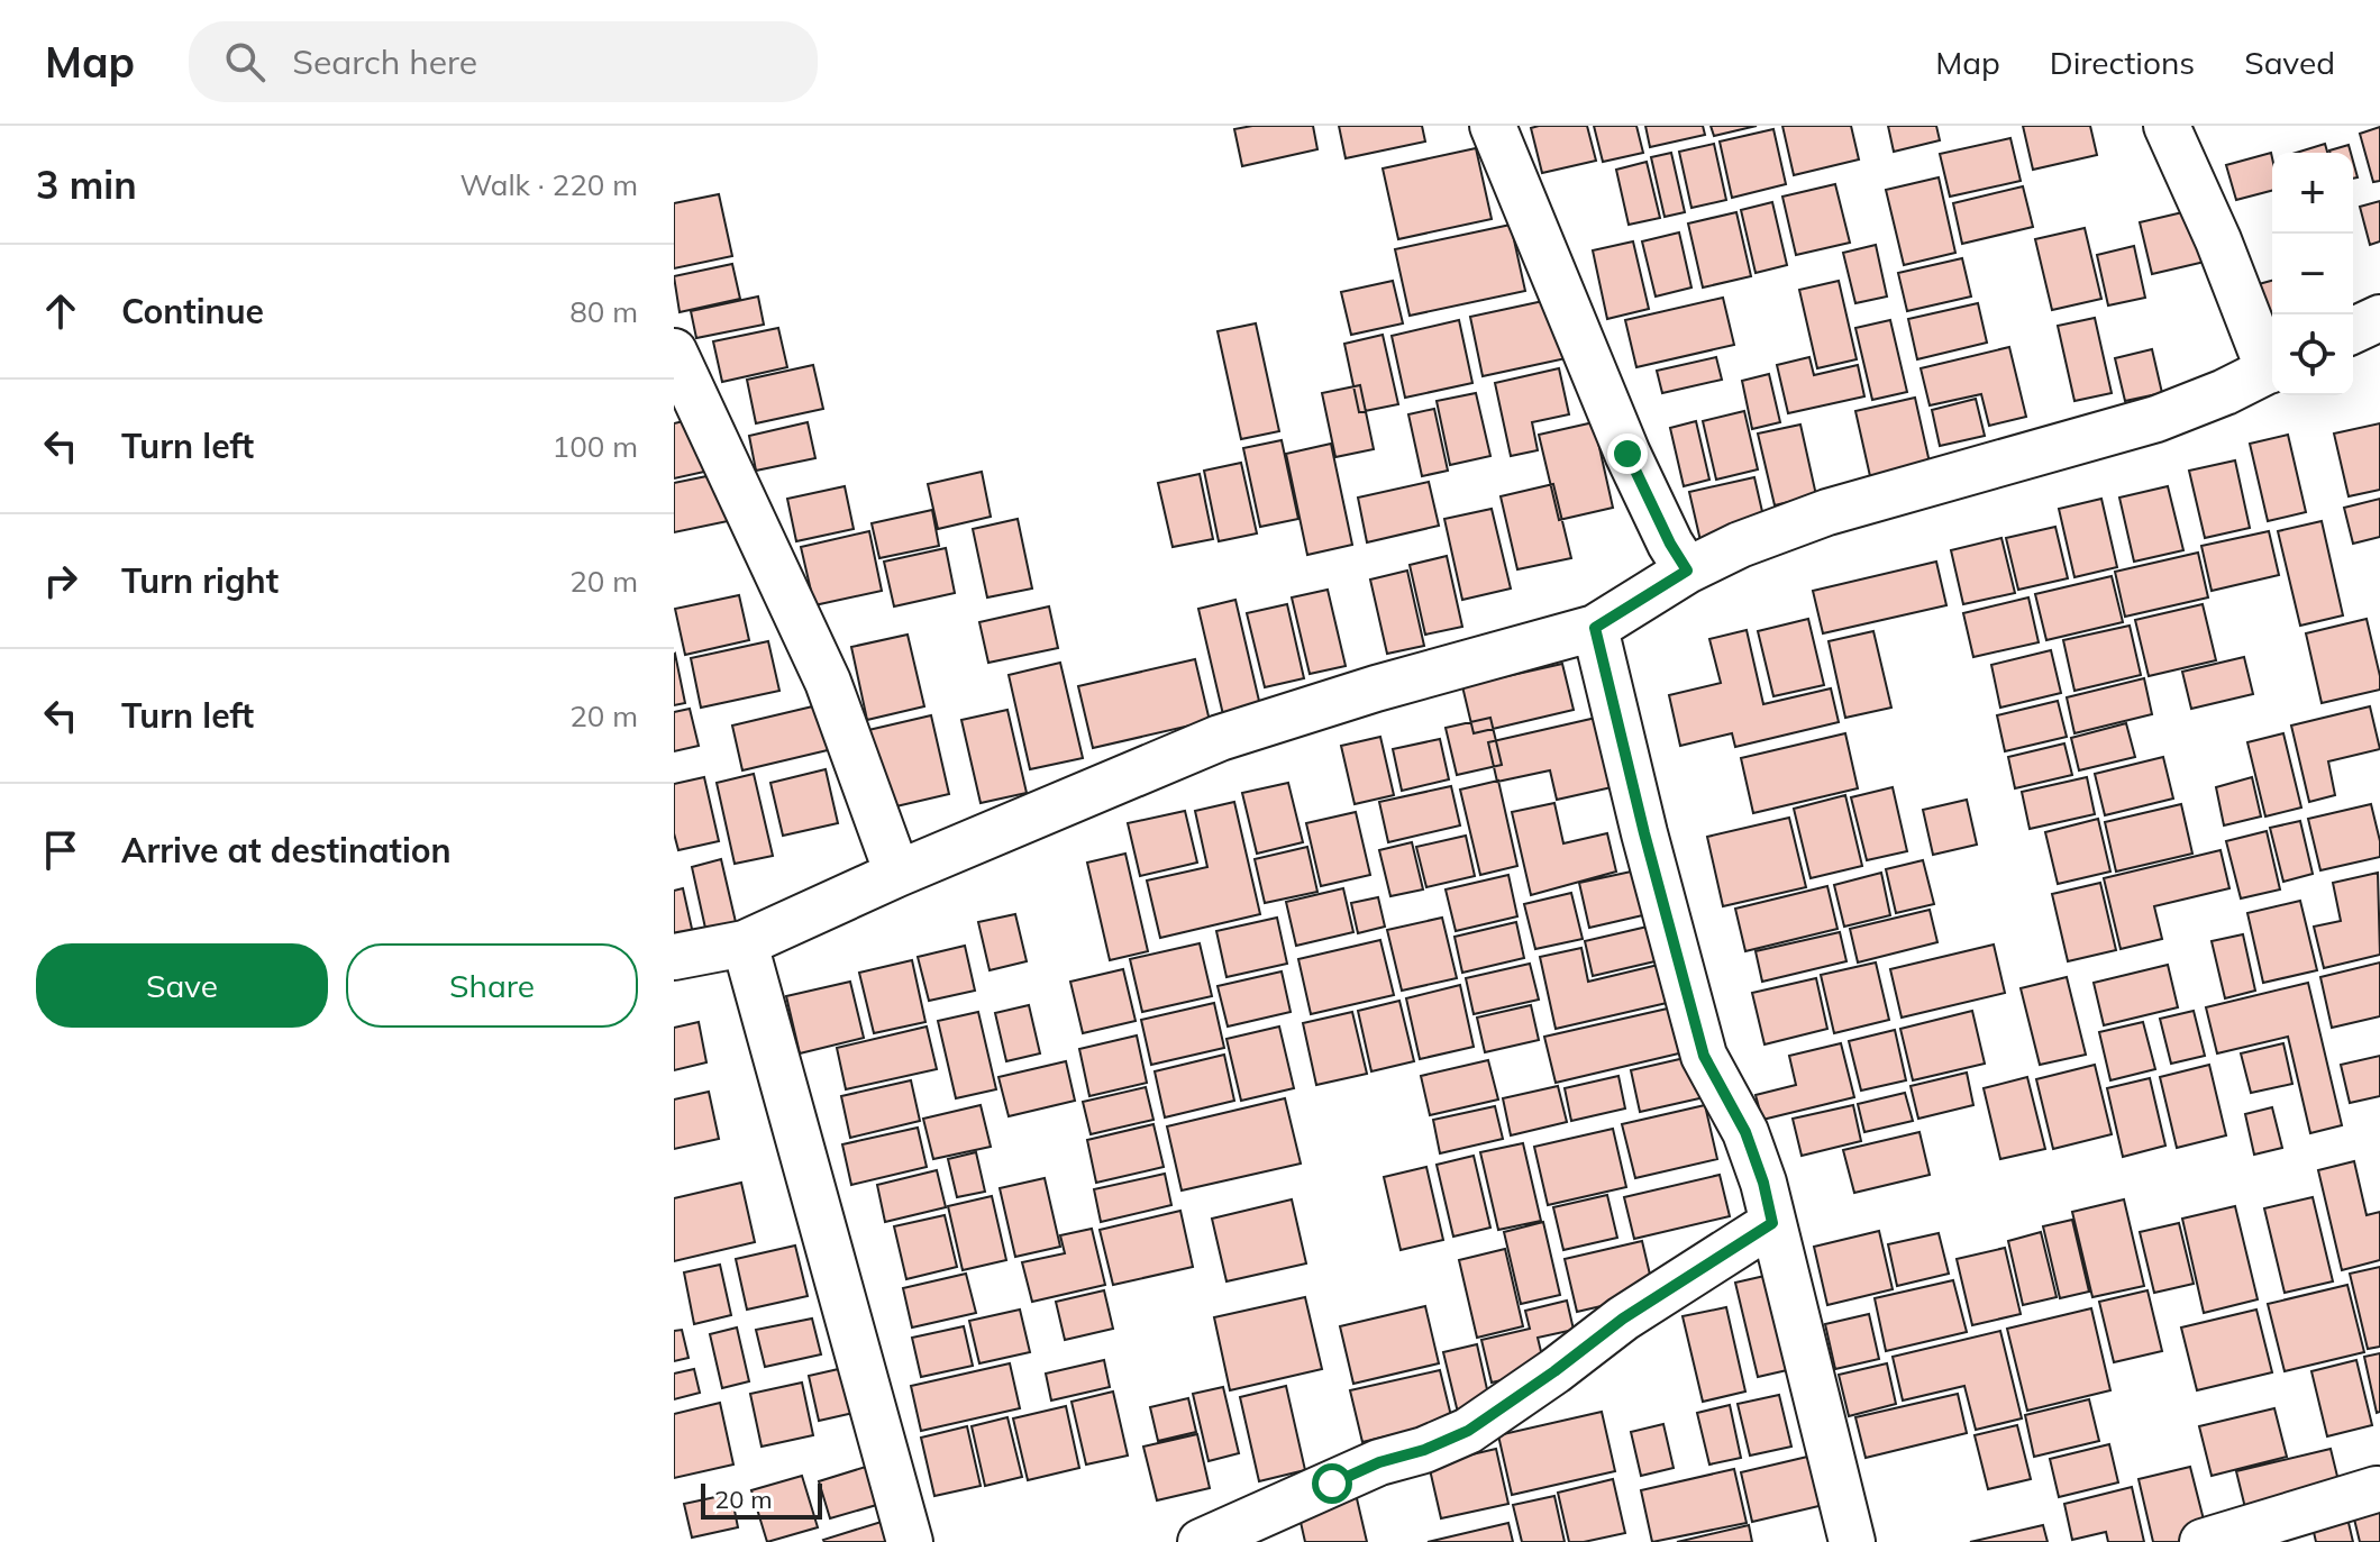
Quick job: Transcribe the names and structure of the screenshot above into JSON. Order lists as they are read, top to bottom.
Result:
{
  "scale_bar": "20 m",
  "page": {
    "header": "Map",
    "search": "Search here",
    "nav": ["Map", "Directions", "Saved"],
    "heading": ["3 min", "Walk · 220 m"],
    "map_buttons": ["+", "−"],
    "list": [
      ["Continue", "80 m"],
      ["Turn left", "100 m"],
      ["Turn right", "20 m"],
      ["Turn left", "20 m"],
      "Arrive at destination"
    ],
    "buttons": ["Save", "Share"],
    "scale": "20 m"
  }
}
